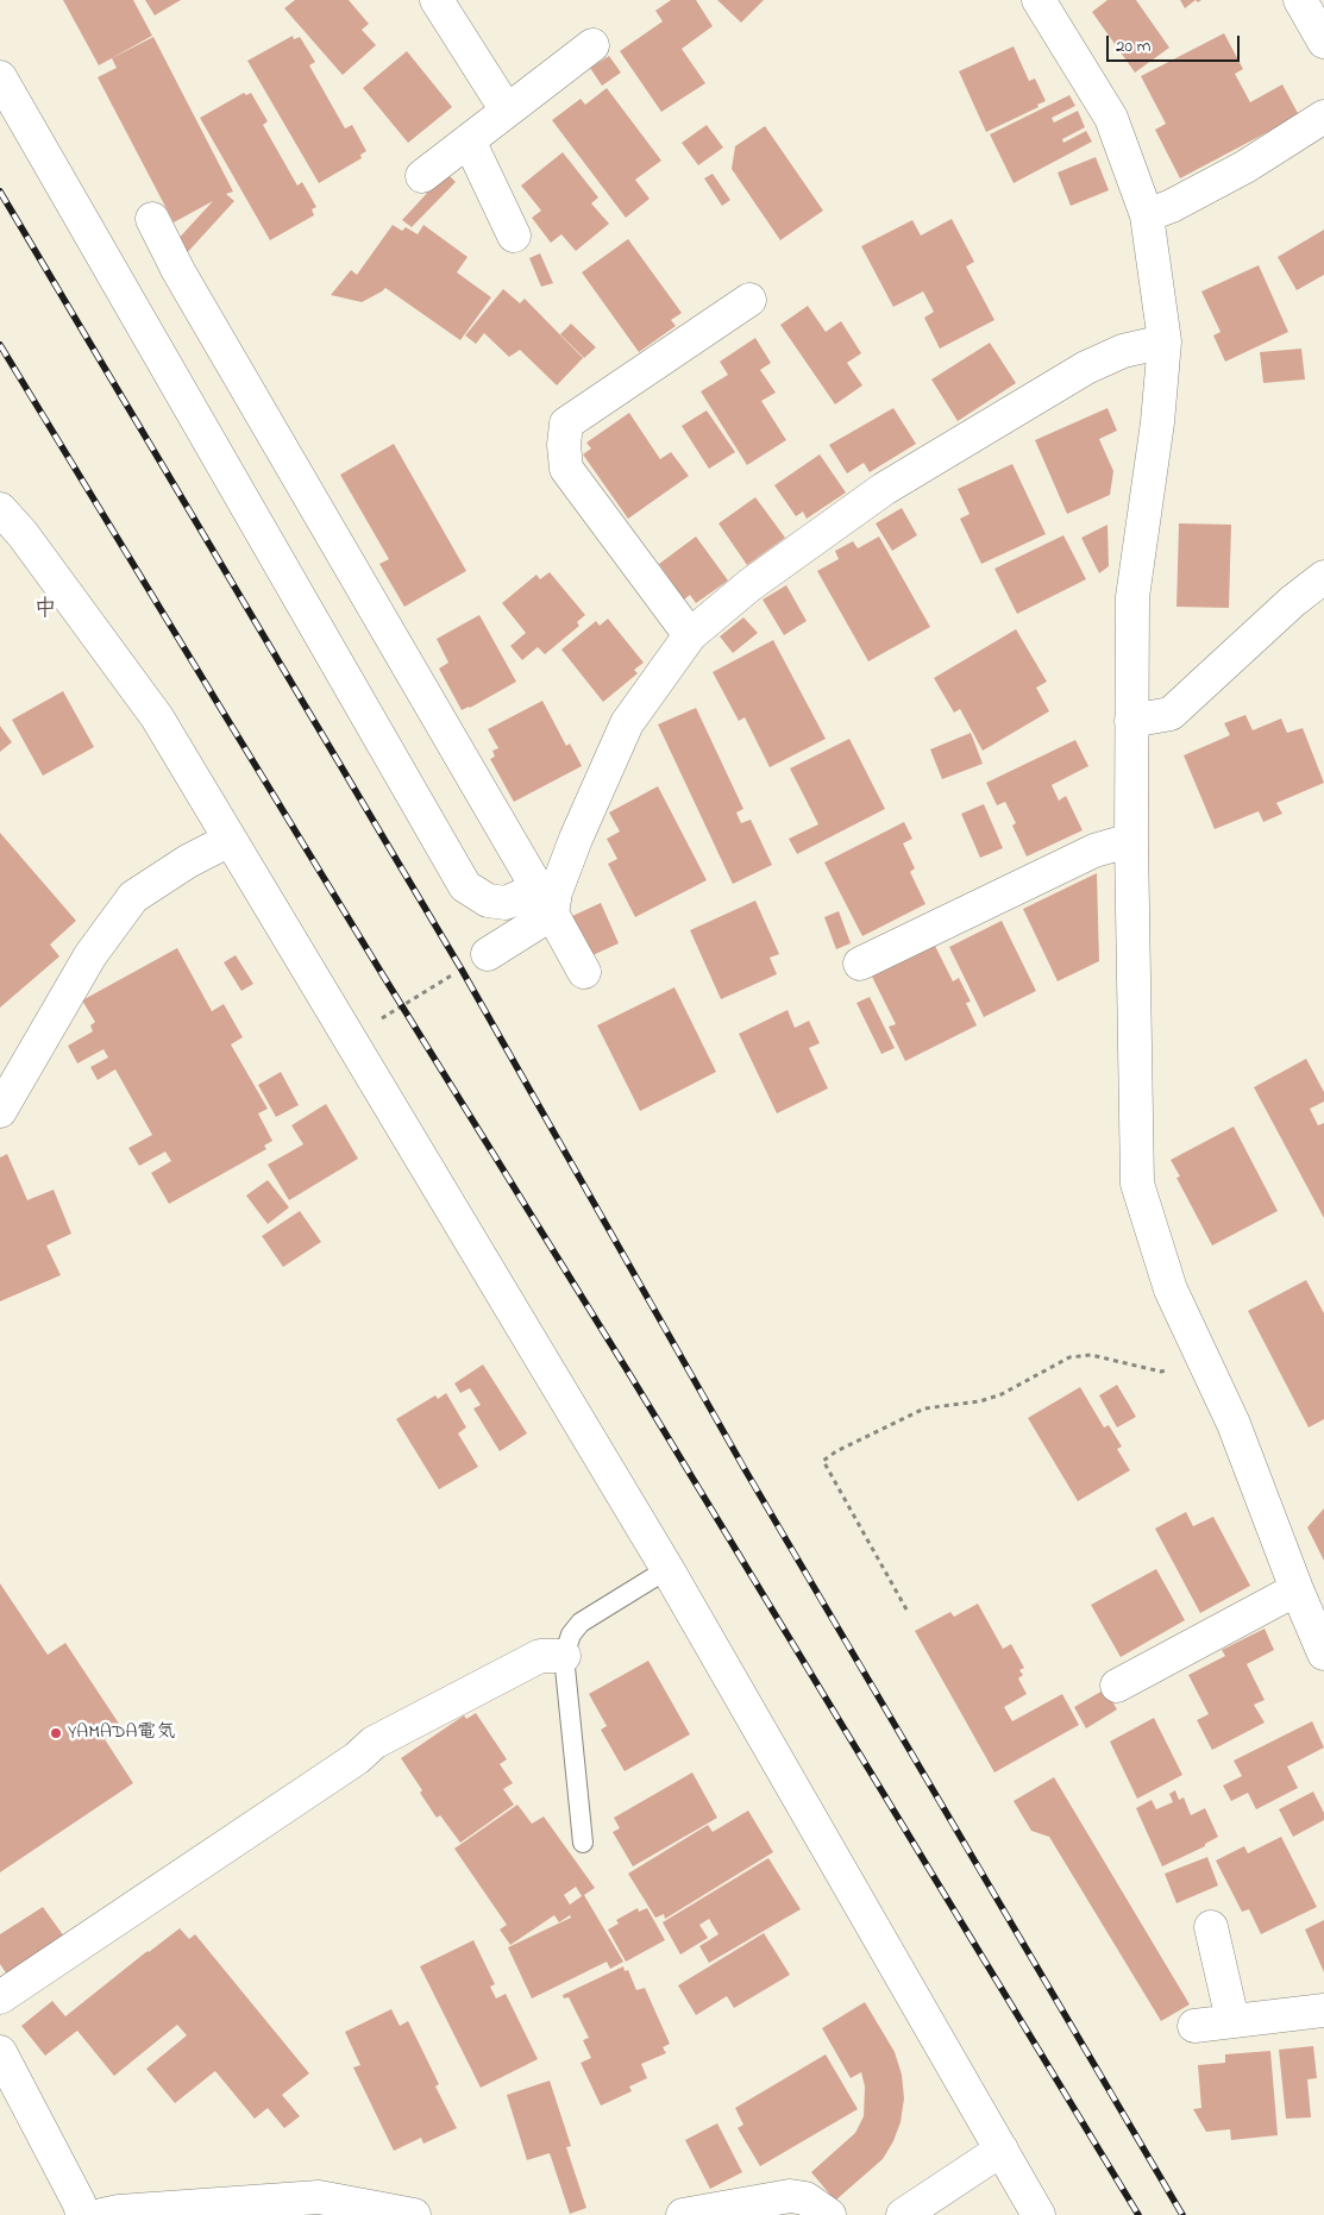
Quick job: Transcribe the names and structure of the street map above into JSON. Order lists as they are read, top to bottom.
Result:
{
  "districts": ["中"],
  "places": ["YAMADA電気"],
  "scale_bar": "20 m"
}
